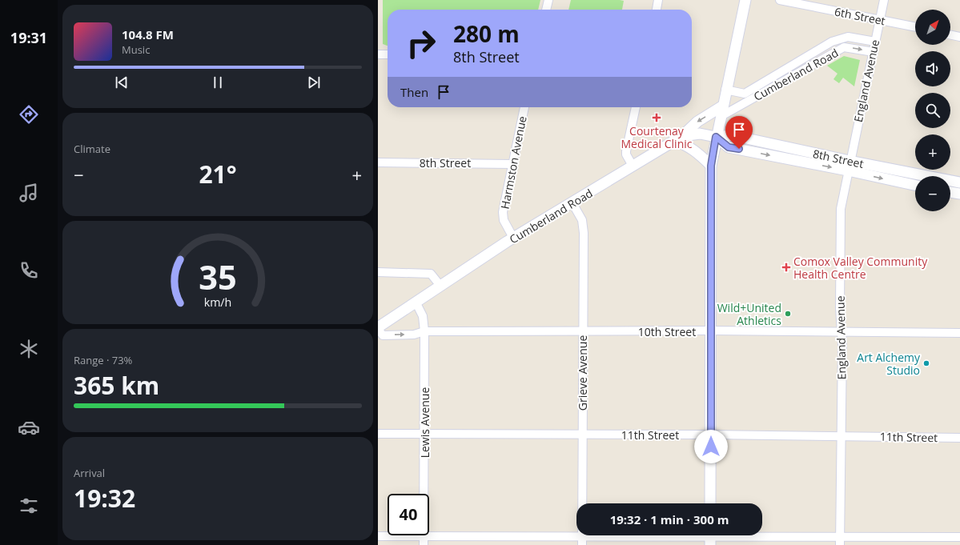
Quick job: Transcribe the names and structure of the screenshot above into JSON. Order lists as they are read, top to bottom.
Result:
{
  "streets": {
    "street": [
      "6th Street",
      "Cumberland Road",
      "England Avenue",
      "8th Street",
      "Harmston Avenue",
      "10th Street",
      "Grieve Avenue",
      "Lewis Avenue",
      "11th Street"
    ]
  },
  "crossings": [
    ["6th Street", "England Avenue"],
    ["Cumberland Road", "England Avenue"],
    ["Cumberland Road", "8th Street"],
    ["Cumberland Road", "Harmston Avenue"],
    ["Cumberland Road", "10th Street"],
    ["Cumberland Road", "Grieve Avenue"],
    ["Cumberland Road", "Lewis Avenue"],
    ["England Avenue", "8th Street"],
    ["England Avenue", "10th Street"],
    ["England Avenue", "11th Street"],
    ["8th Street", "Harmston Avenue"],
    ["10th Street", "Grieve Avenue"],
    ["10th Street", "Lewis Avenue"],
    ["Grieve Avenue", "11th Street"],
    ["Lewis Avenue", "11th Street"]
  ],
  "places": {
    "health": ["Courtenay Medical Clinic", "Comox Valley Community Health Centre"],
    "other": ["Wild+United Athletics", "Art Alchemy Studio"]
  },
  "north": "top right",
  "page": {
    "tabs": "19:31",
    "map_buttons": ["+", "−"],
    "turn": ["280 m", "8th Street"],
    "song": ["104.8 FM", "Music"],
    "then": "Then",
    "tile": [
      "Climate",
      ["Range · 73%", "365 km"],
      ["Arrival", "19:32"]
    ],
    "heat": ["−", "21°", "+"],
    "limit": "40",
    "trip": "19:32 · 1 min · 300 m",
    "gauge": ["35", "km/h"]
  }
}
